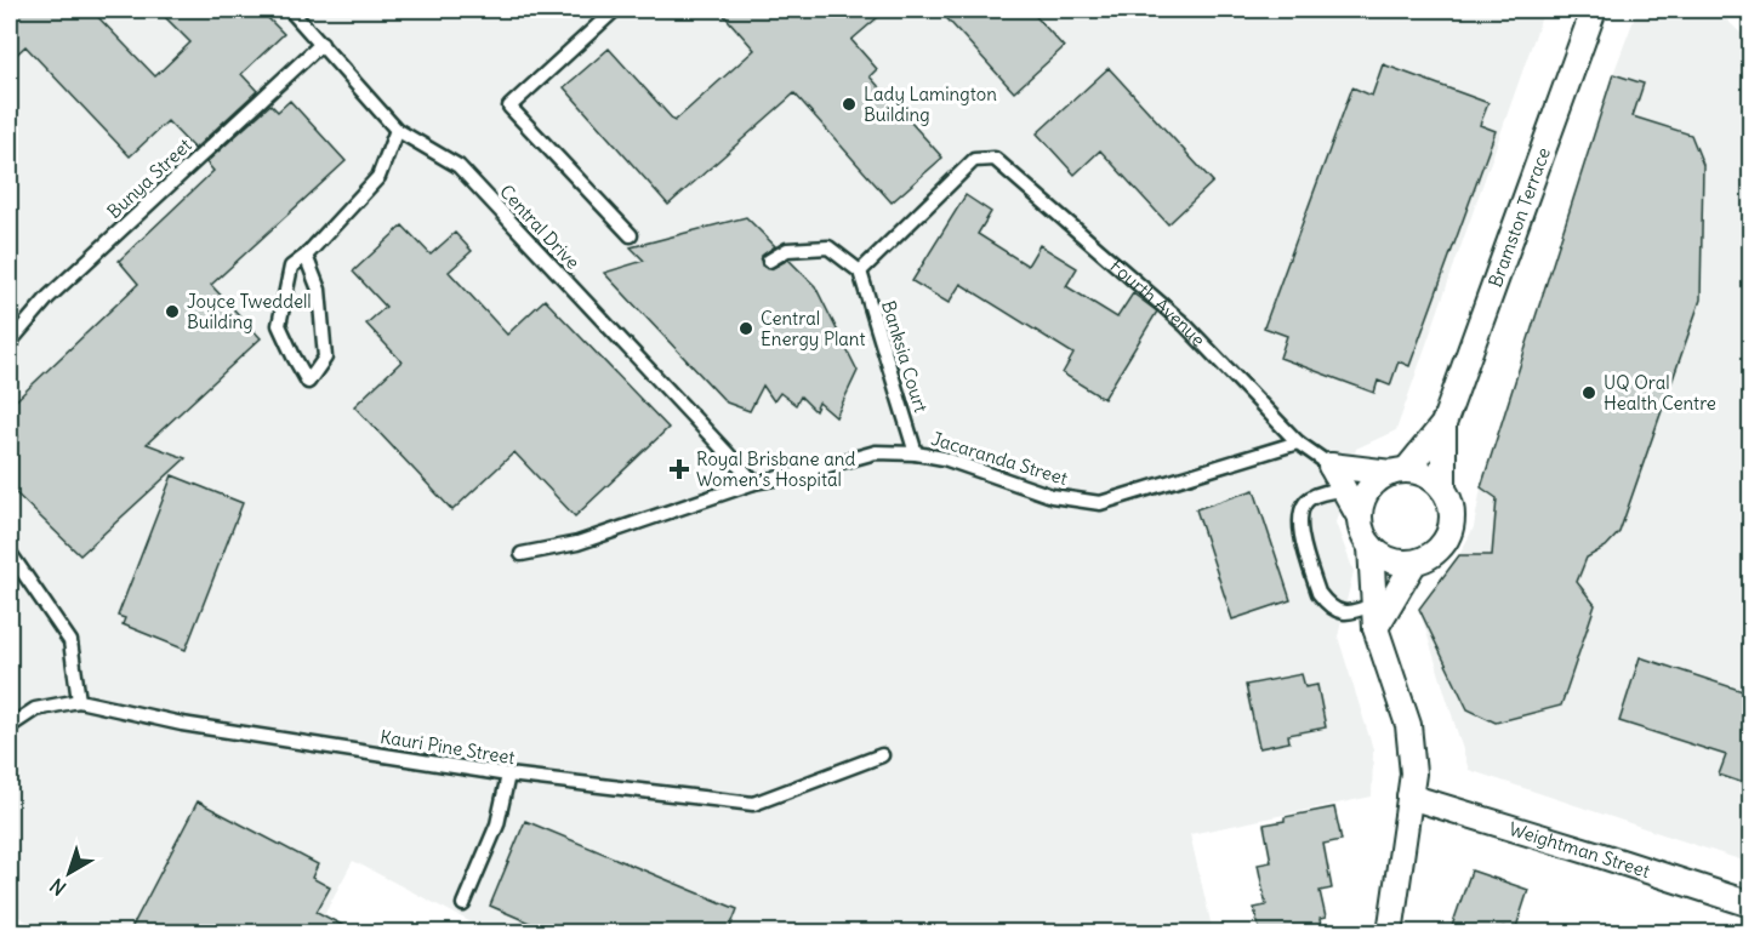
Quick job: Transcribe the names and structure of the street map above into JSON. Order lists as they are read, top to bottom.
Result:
{
  "streets": {
    "street": ["Bramston Terrace", "Fourth Avenue", "Weightman Street"],
    "lane": [
      "Bunya Street",
      "Central Drive",
      "Banksia Court",
      "Jacaranda Street",
      "Kauri Pine Street"
    ]
  },
  "crossings": [
    ["Bunya Street", "Central Drive"],
    ["Bramston Terrace", "Fourth Avenue"],
    ["Central Drive", "Jacaranda Street"],
    ["Fourth Avenue", "Banksia Court"],
    ["Fourth Avenue", "Jacaranda Street"],
    ["Banksia Court", "Jacaranda Street"]
  ],
  "places": {
    "other": [
      "Lady Lamington Building",
      "Joyce Tweddell Building",
      "Central Energy Plant",
      "UQ Oral Health Centre"
    ],
    "health": ["Royal Brisbane and Women’s Hospital"]
  },
  "north": "bottom left"
}
